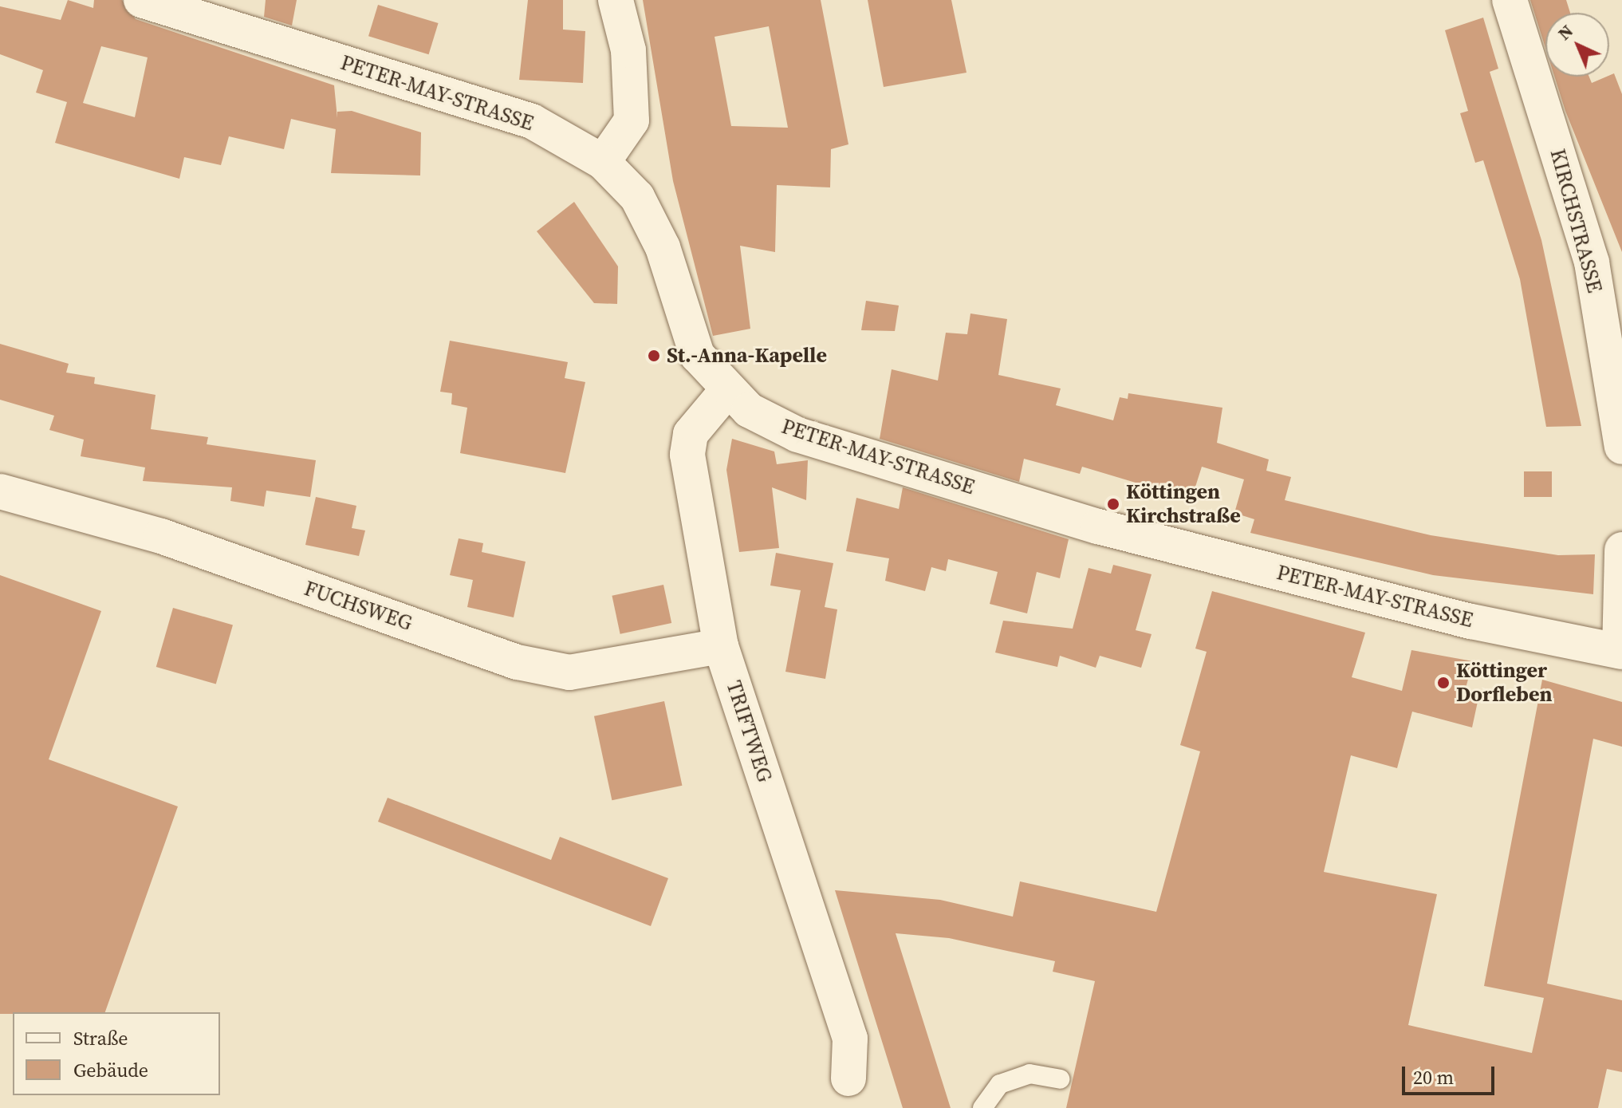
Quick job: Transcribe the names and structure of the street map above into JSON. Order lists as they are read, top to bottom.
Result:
{
  "streets": {
    "street": [
      "PETER-MAY-STRASSE",
      "KIRCHSTRASSE",
      "FUCHSWEG",
      "TRIFTWEG"
    ]
  },
  "crossings": [
    ["PETER-MAY-STRASSE", "TRIFTWEG"],
    ["FUCHSWEG", "TRIFTWEG"]
  ],
  "places": ["St.-Anna-Kapelle", "Köttingen Kirchstraße", "Köttinger Dorfleben"],
  "legend": ["Straße", "Gebäude"],
  "scale_bar": "20 m",
  "north": "top left"
}
